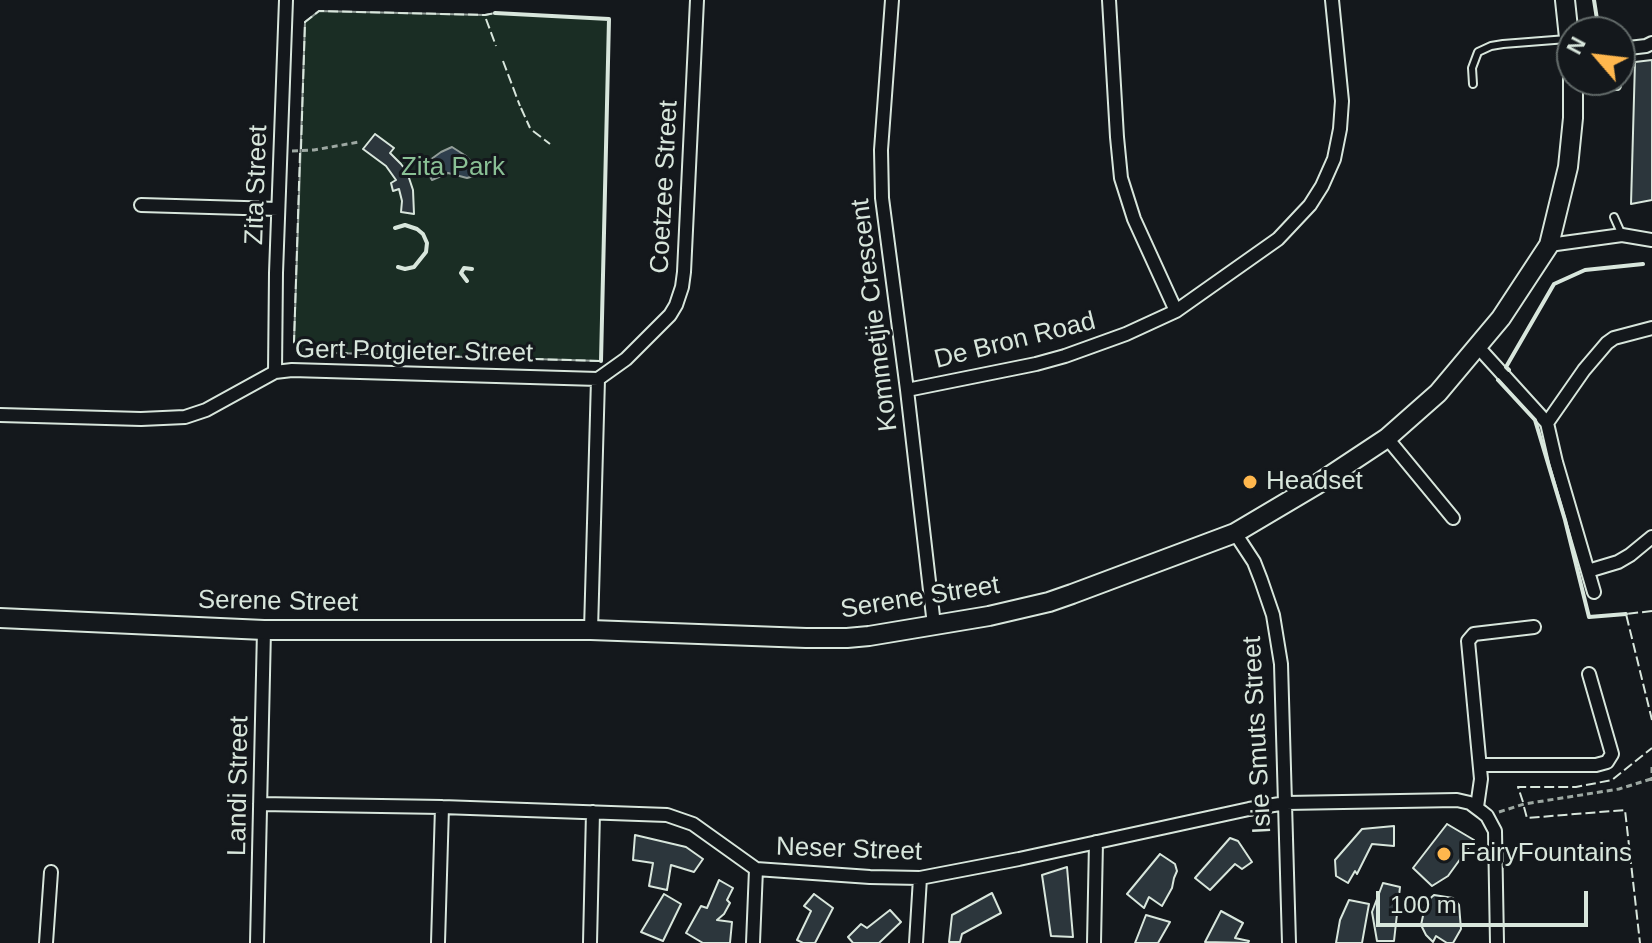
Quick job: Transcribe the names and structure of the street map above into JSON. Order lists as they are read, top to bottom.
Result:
{
  "streets": {
    "street": [
      "Zita Street",
      "Coetzee Street",
      "Kommetjie Crescent",
      "De Bron Road",
      "Gert Potgieter Street",
      "Serene Street",
      "Isie Smuts Street",
      "Landi Street",
      "Neser Street"
    ]
  },
  "crossings": [
    ["Zita Street", "Gert Potgieter Street"],
    ["Coetzee Street", "Gert Potgieter Street"],
    ["Kommetjie Crescent", "De Bron Road"],
    ["Kommetjie Crescent", "Serene Street"],
    ["Serene Street", "Isie Smuts Street"],
    ["Serene Street", "Landi Street"],
    ["Isie Smuts Street", "Neser Street"],
    ["Landi Street", "Neser Street"]
  ],
  "parks": ["Zita Park"],
  "places": ["Headset", "FairyFountains"],
  "scale_bar": "100 m",
  "north": "top left"
}
